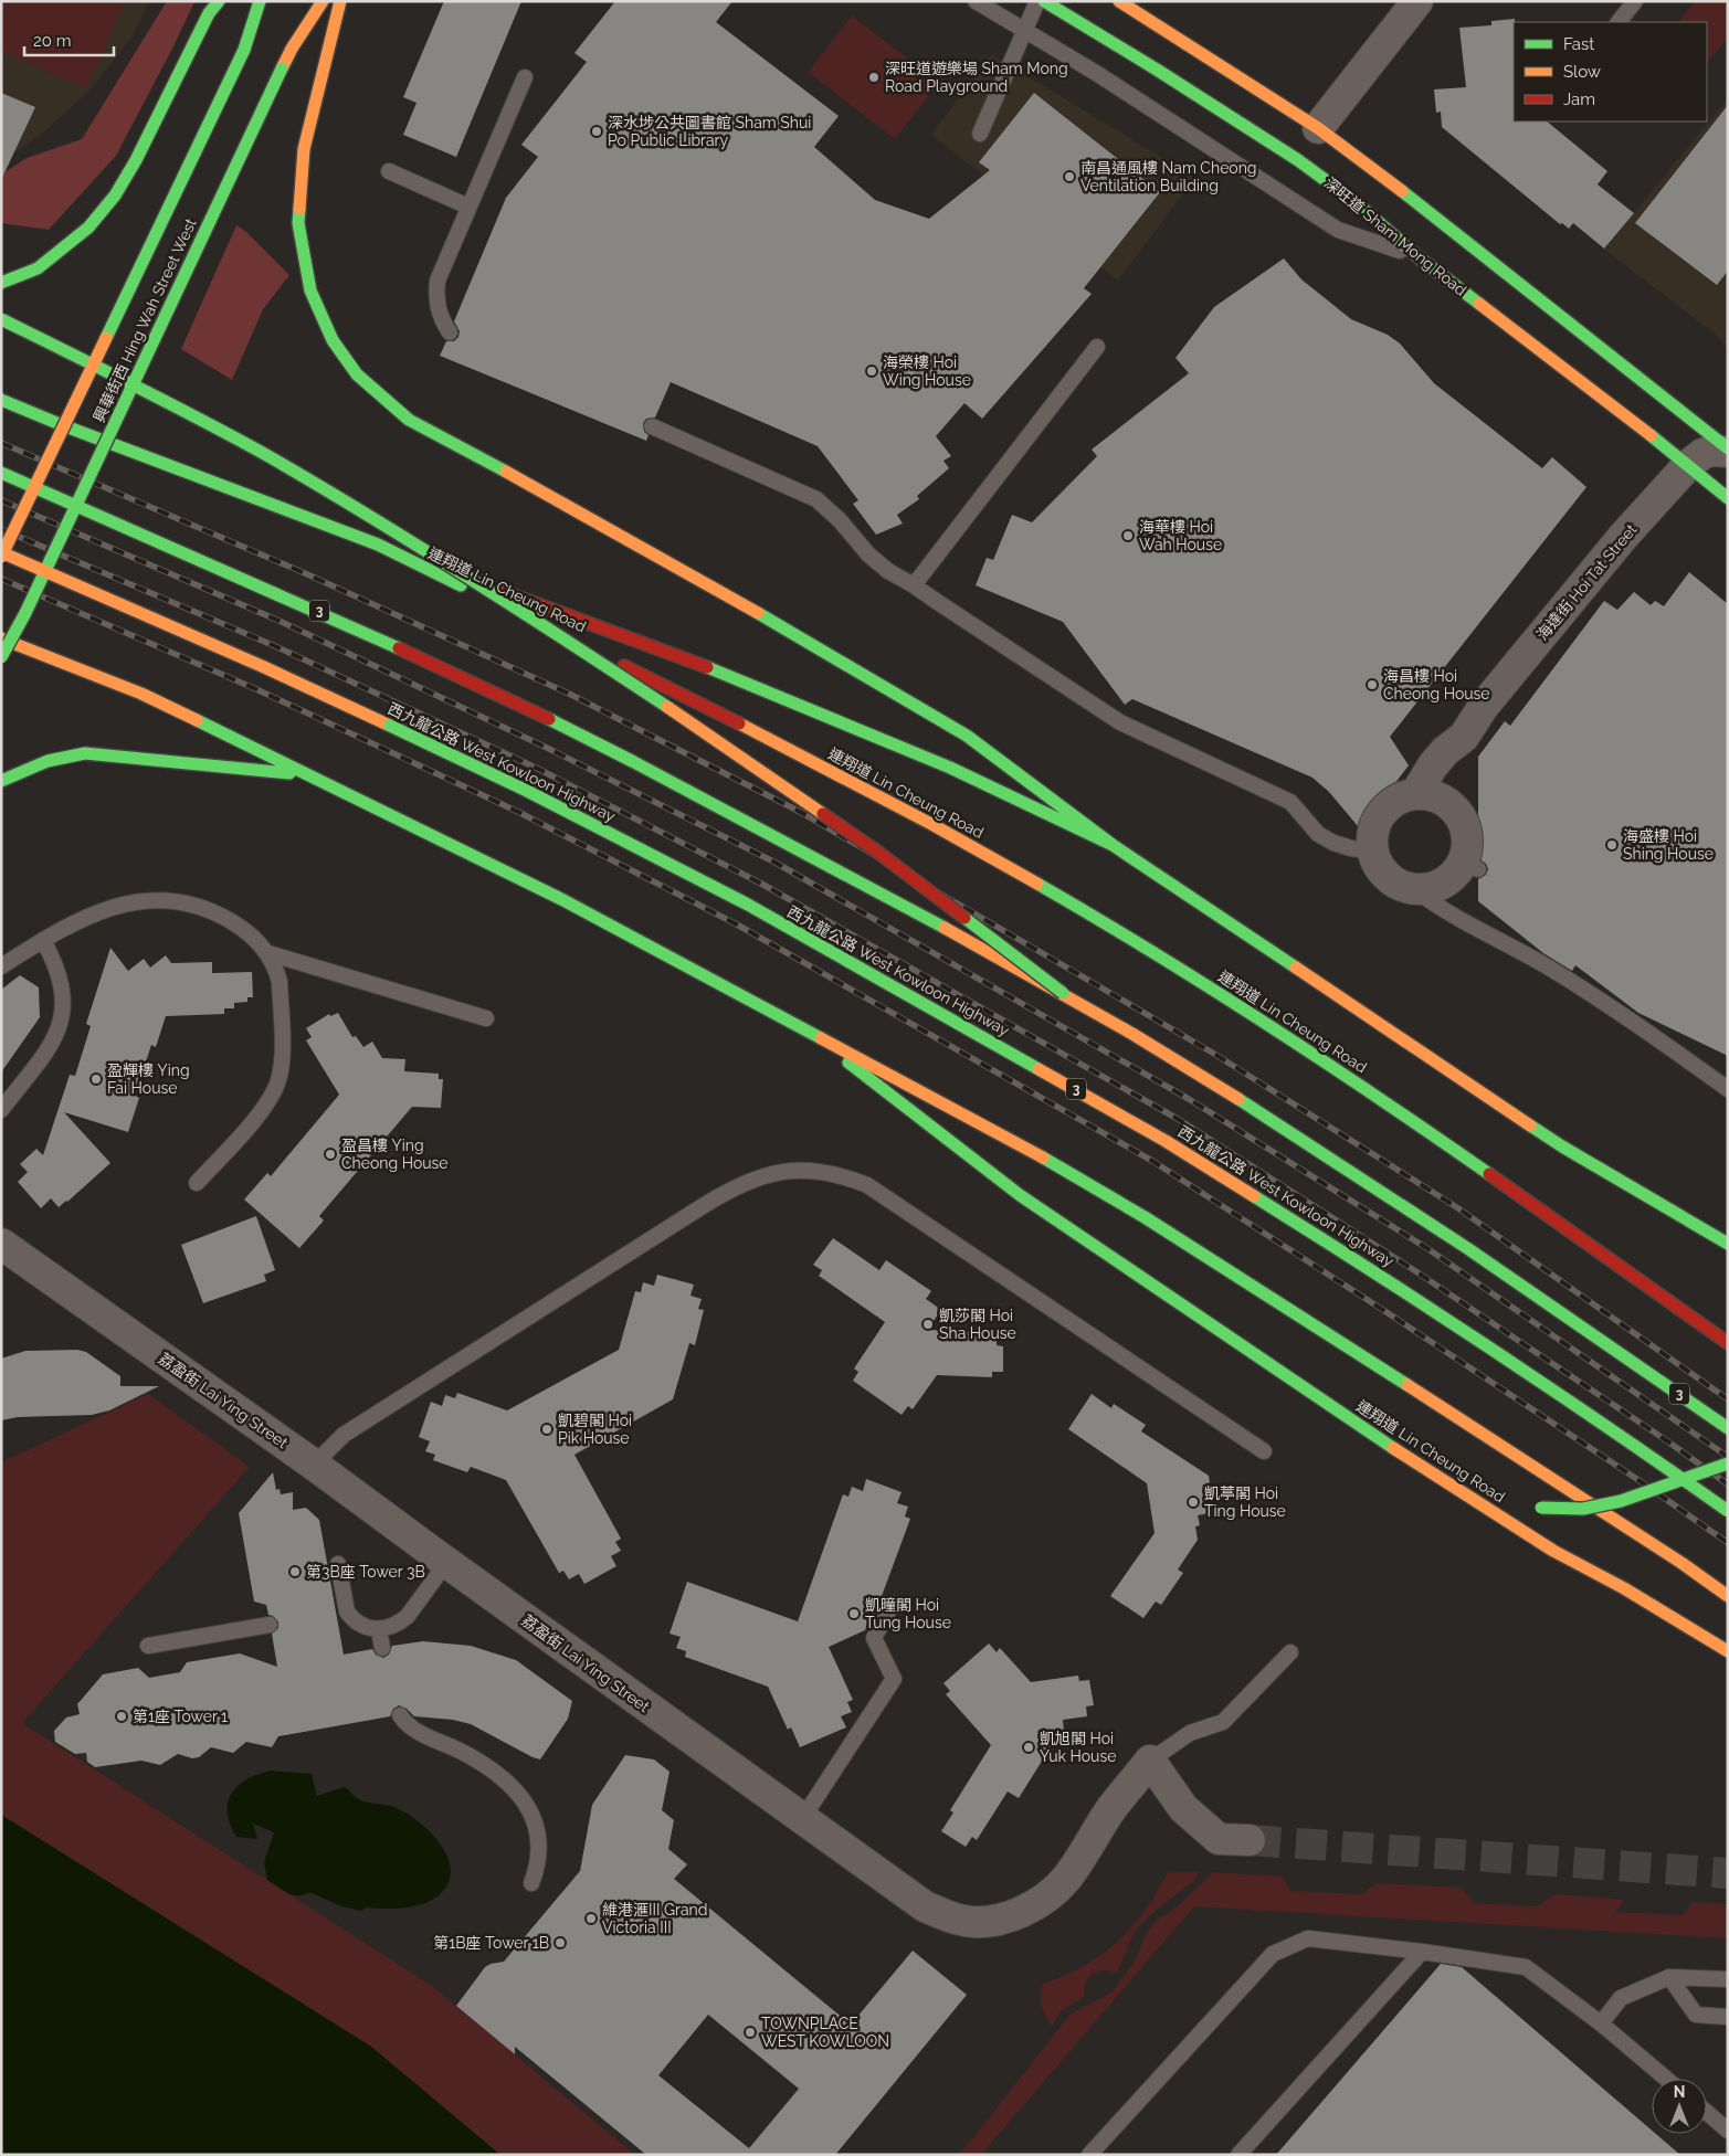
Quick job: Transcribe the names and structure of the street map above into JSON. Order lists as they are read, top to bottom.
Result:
{
  "streets": {
    "main road": [
      "深旺道 Sham Mong Road",
      "興華街西 Hing Wah Street West",
      "連翔道 Lin Cheung Road",
      "3",
      "西九龍公路 West Kowloon Highway"
    ],
    "street": ["海達街 Hoi Tat Street", "荔盈街 Lai Ying Street"]
  },
  "crossings": [
    ["深旺道 Sham Mong Road", "海達街 Hoi Tat Street"]
  ],
  "places": [
    "深旺道遊樂場 Sham Mong Road Playground",
    "深水埗公共圖書館 Sham Shui Po Public Library",
    "南昌通風樓 Nam Cheong Ventilation Building",
    "海榮樓 Hoi Wing House",
    "海華樓 Hoi Wah House",
    "海昌樓 Hoi Cheong House",
    "海盛樓 Hoi Shing House",
    "盈輝樓 Ying Fai House",
    "盈昌樓 Ying Cheong House",
    "凱莎閣 Hoi Sha House",
    "凱碧閣 Hoi Pik House",
    "凱葶閣 Hoi Ting House",
    "第3B座 Tower 3B",
    "凱曈閣 Hoi Tung House",
    "第1座 Tower 1",
    "凱旭閣 Hoi Yuk House",
    "維港滙III Grand Victoria III",
    "第1B座 Tower 1B",
    "TOWNPLACE WEST KOWLOON"
  ],
  "legend": ["Fast", "Slow", "Jam"],
  "scale_bar": "20 m",
  "north": "top"
}
